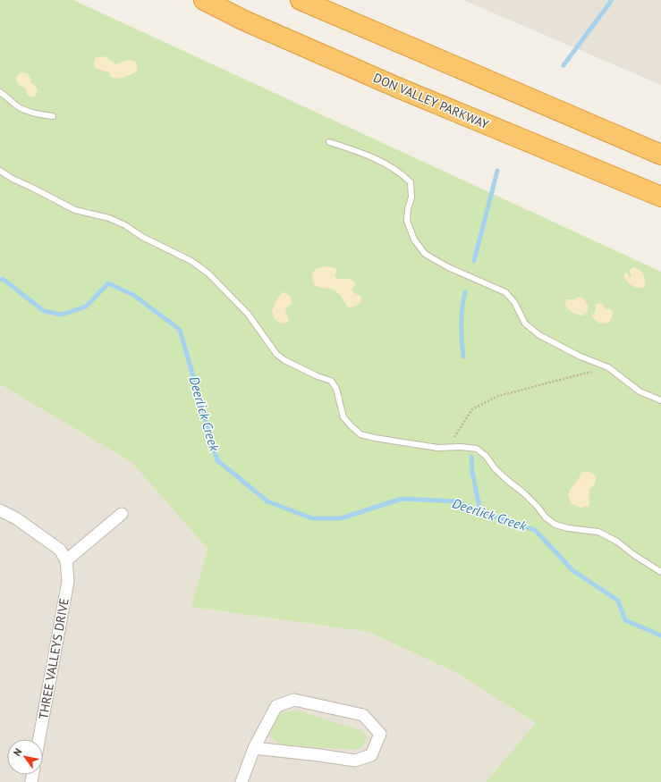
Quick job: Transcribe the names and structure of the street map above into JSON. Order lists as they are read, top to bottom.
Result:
{
  "streets": {
    "highway": ["DON VALLEY PARKWAY"],
    "street": ["THREE VALLEYS DRIVE"]
  },
  "water": ["Deerlick Creek"],
  "north": "top left"
}
